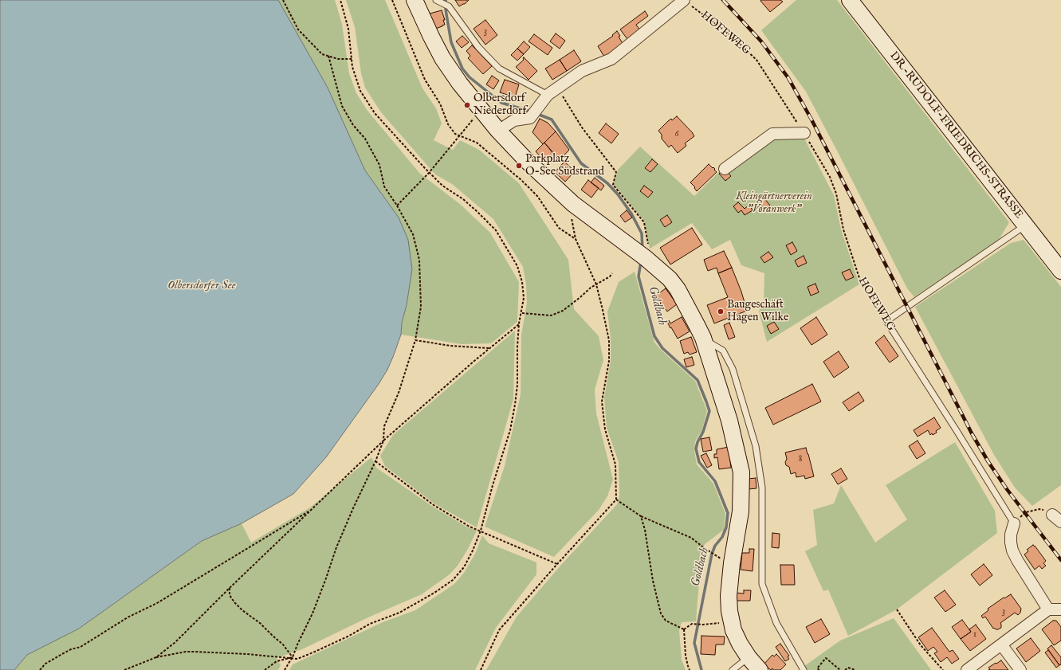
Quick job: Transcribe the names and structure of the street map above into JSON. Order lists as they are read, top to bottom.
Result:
{
  "streets": {
    "street": ["DR.-RUDOLF-FRIEDRICHS-STRASSE"],
    "lane": ["HOFEWEG"]
  },
  "water": ["Olbersdorfer See", "Goldbach"],
  "parks": ["Kleingärtnerverein \"Voranwerk\""],
  "places": ["Olbersdorf Niederdorf", "Parkplatz O-See Südstrand", "Baugeschäft Hagen Wilke"],
  "house_numbers": [
    "3",
    "6",
    "8",
    "3",
    "1"
  ]
}
